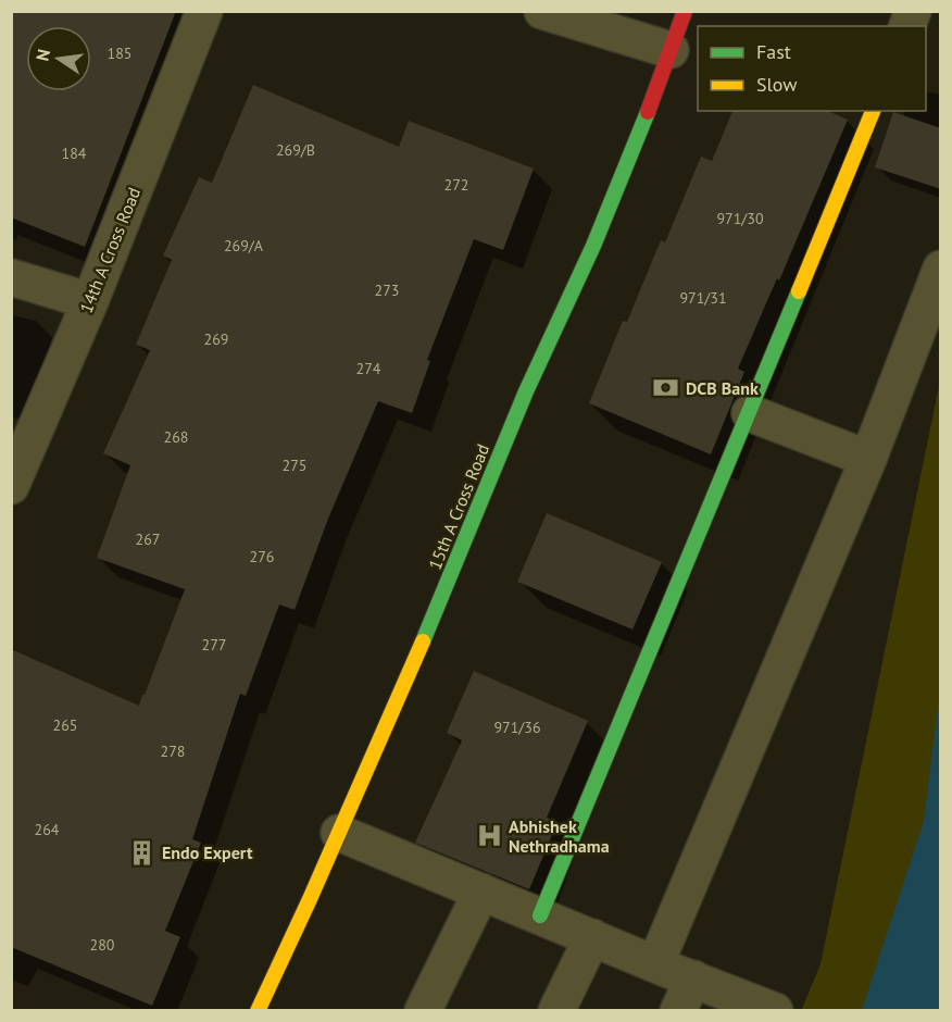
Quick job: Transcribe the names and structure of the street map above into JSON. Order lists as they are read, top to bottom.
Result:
{
  "streets": {
    "main road": ["15th A Cross Road"],
    "street": ["14th A Cross Road"]
  },
  "places": {
    "bank": ["DCB Bank"],
    "hospital": ["Abhishek Nethradhama"],
    "building": ["Endo Expert"]
  },
  "house_numbers": [
    "185",
    "269/B",
    "184",
    "272",
    "971/30",
    "269/A",
    "273",
    "971/31",
    "269",
    "274",
    "268",
    "275",
    "267",
    "276",
    "277",
    "265",
    "971/36",
    "278",
    "264",
    "280"
  ],
  "legend": ["Fast", "Slow"],
  "north": "left"
}
